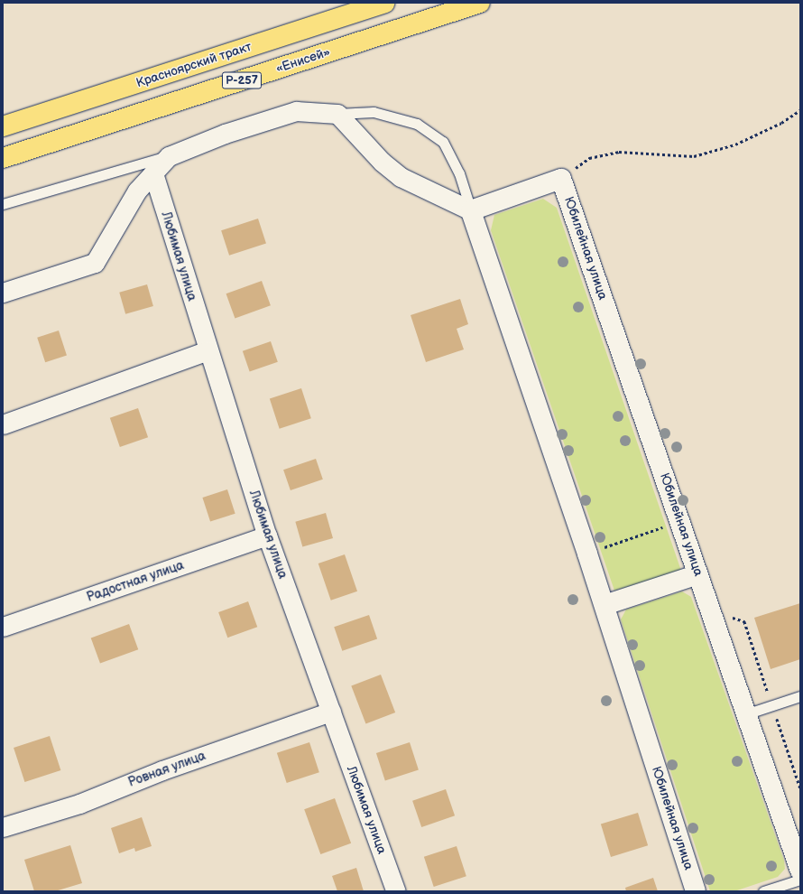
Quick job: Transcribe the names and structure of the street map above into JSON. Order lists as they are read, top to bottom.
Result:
{
  "streets": {
    "highway": ["«Енисей»", "Красноярский тракт", "Р-257"],
    "main road": ["Юбилейная улица"],
    "street": ["Любимая улица", "Радостная улица", "Ровная улица"]
  },
  "crossings": [
    ["Любимая улица", "Радостная улица"],
    ["Любимая улица", "Ровная улица"]
  ]
}
